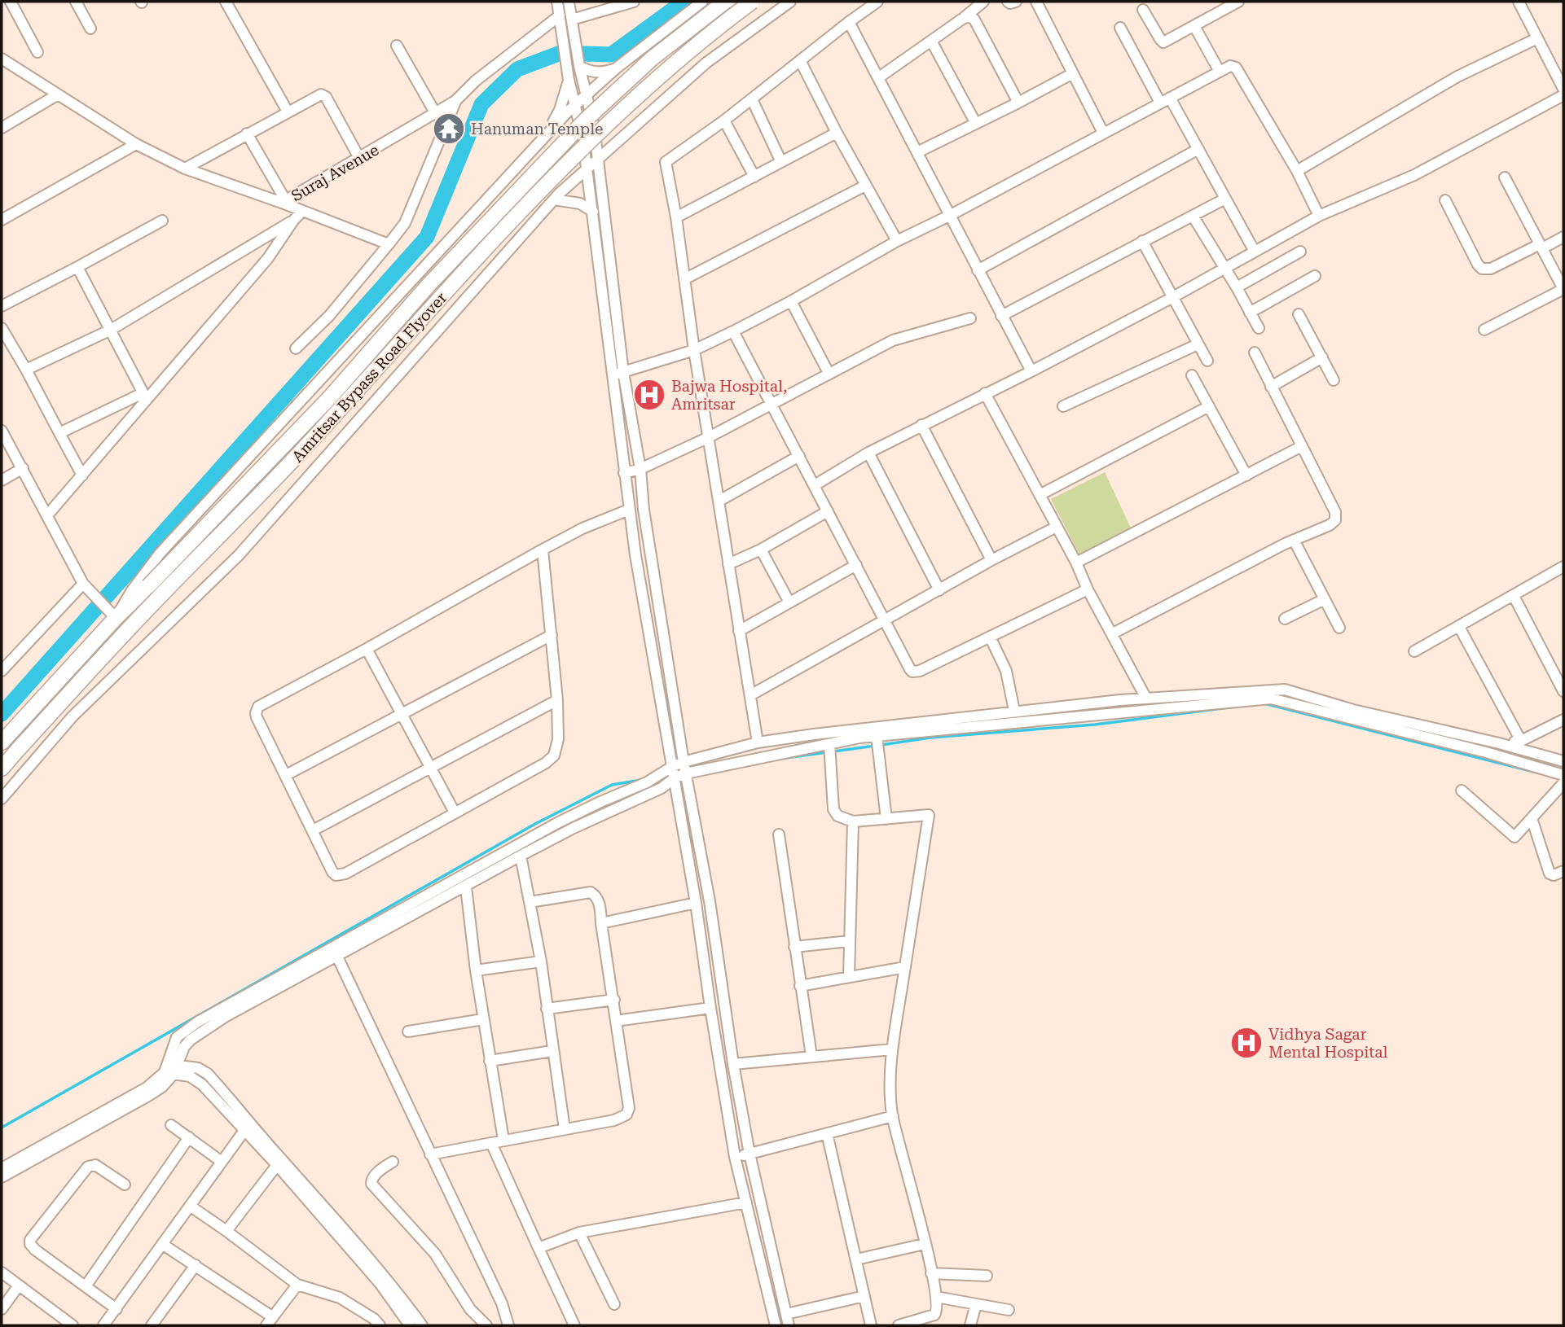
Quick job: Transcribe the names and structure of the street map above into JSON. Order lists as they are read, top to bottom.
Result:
{
  "streets": {
    "highway": ["Amritsar Bypass Road Flyover"],
    "street": ["Suraj Avenue"]
  },
  "places": {
    "temple": ["Hanuman Temple"],
    "hospital": ["Bajwa Hospital, Amritsar", "Vidhya Sagar Mental Hospital"]
  }
}
